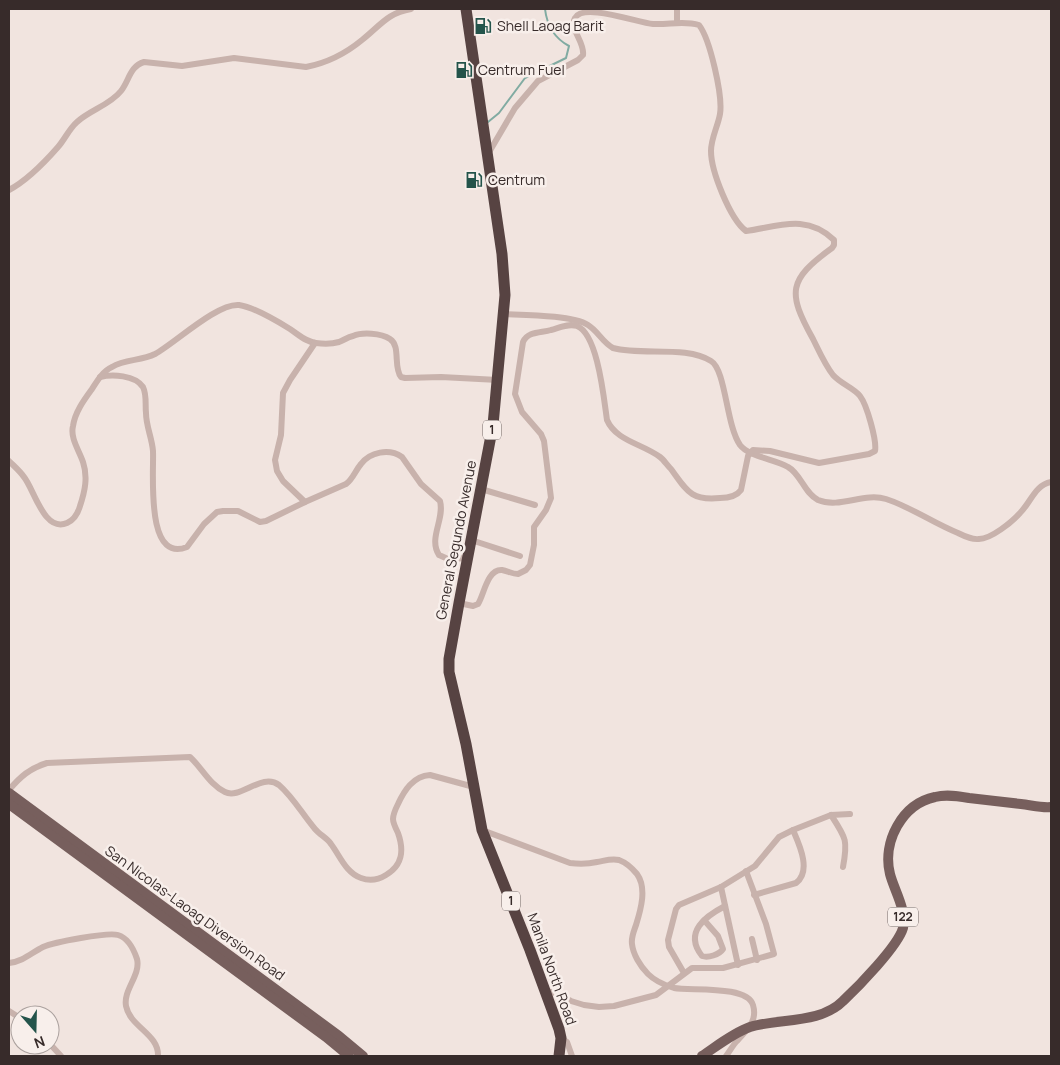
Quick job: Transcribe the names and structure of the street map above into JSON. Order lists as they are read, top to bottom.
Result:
{
  "streets": {
    "highway": ["1", "General Segundo Avenue", "Manila North Road"],
    "main road": ["San Nicolas-Laoag Diversion Road", "122"]
  },
  "crossings": [
    ["General Segundo Avenue", "Manila North Road"]
  ],
  "places": {
    "fuel station": ["Shell Laoag Barit", "Centrum Fuel", "Centrum"]
  },
  "north": "bottom"
}
